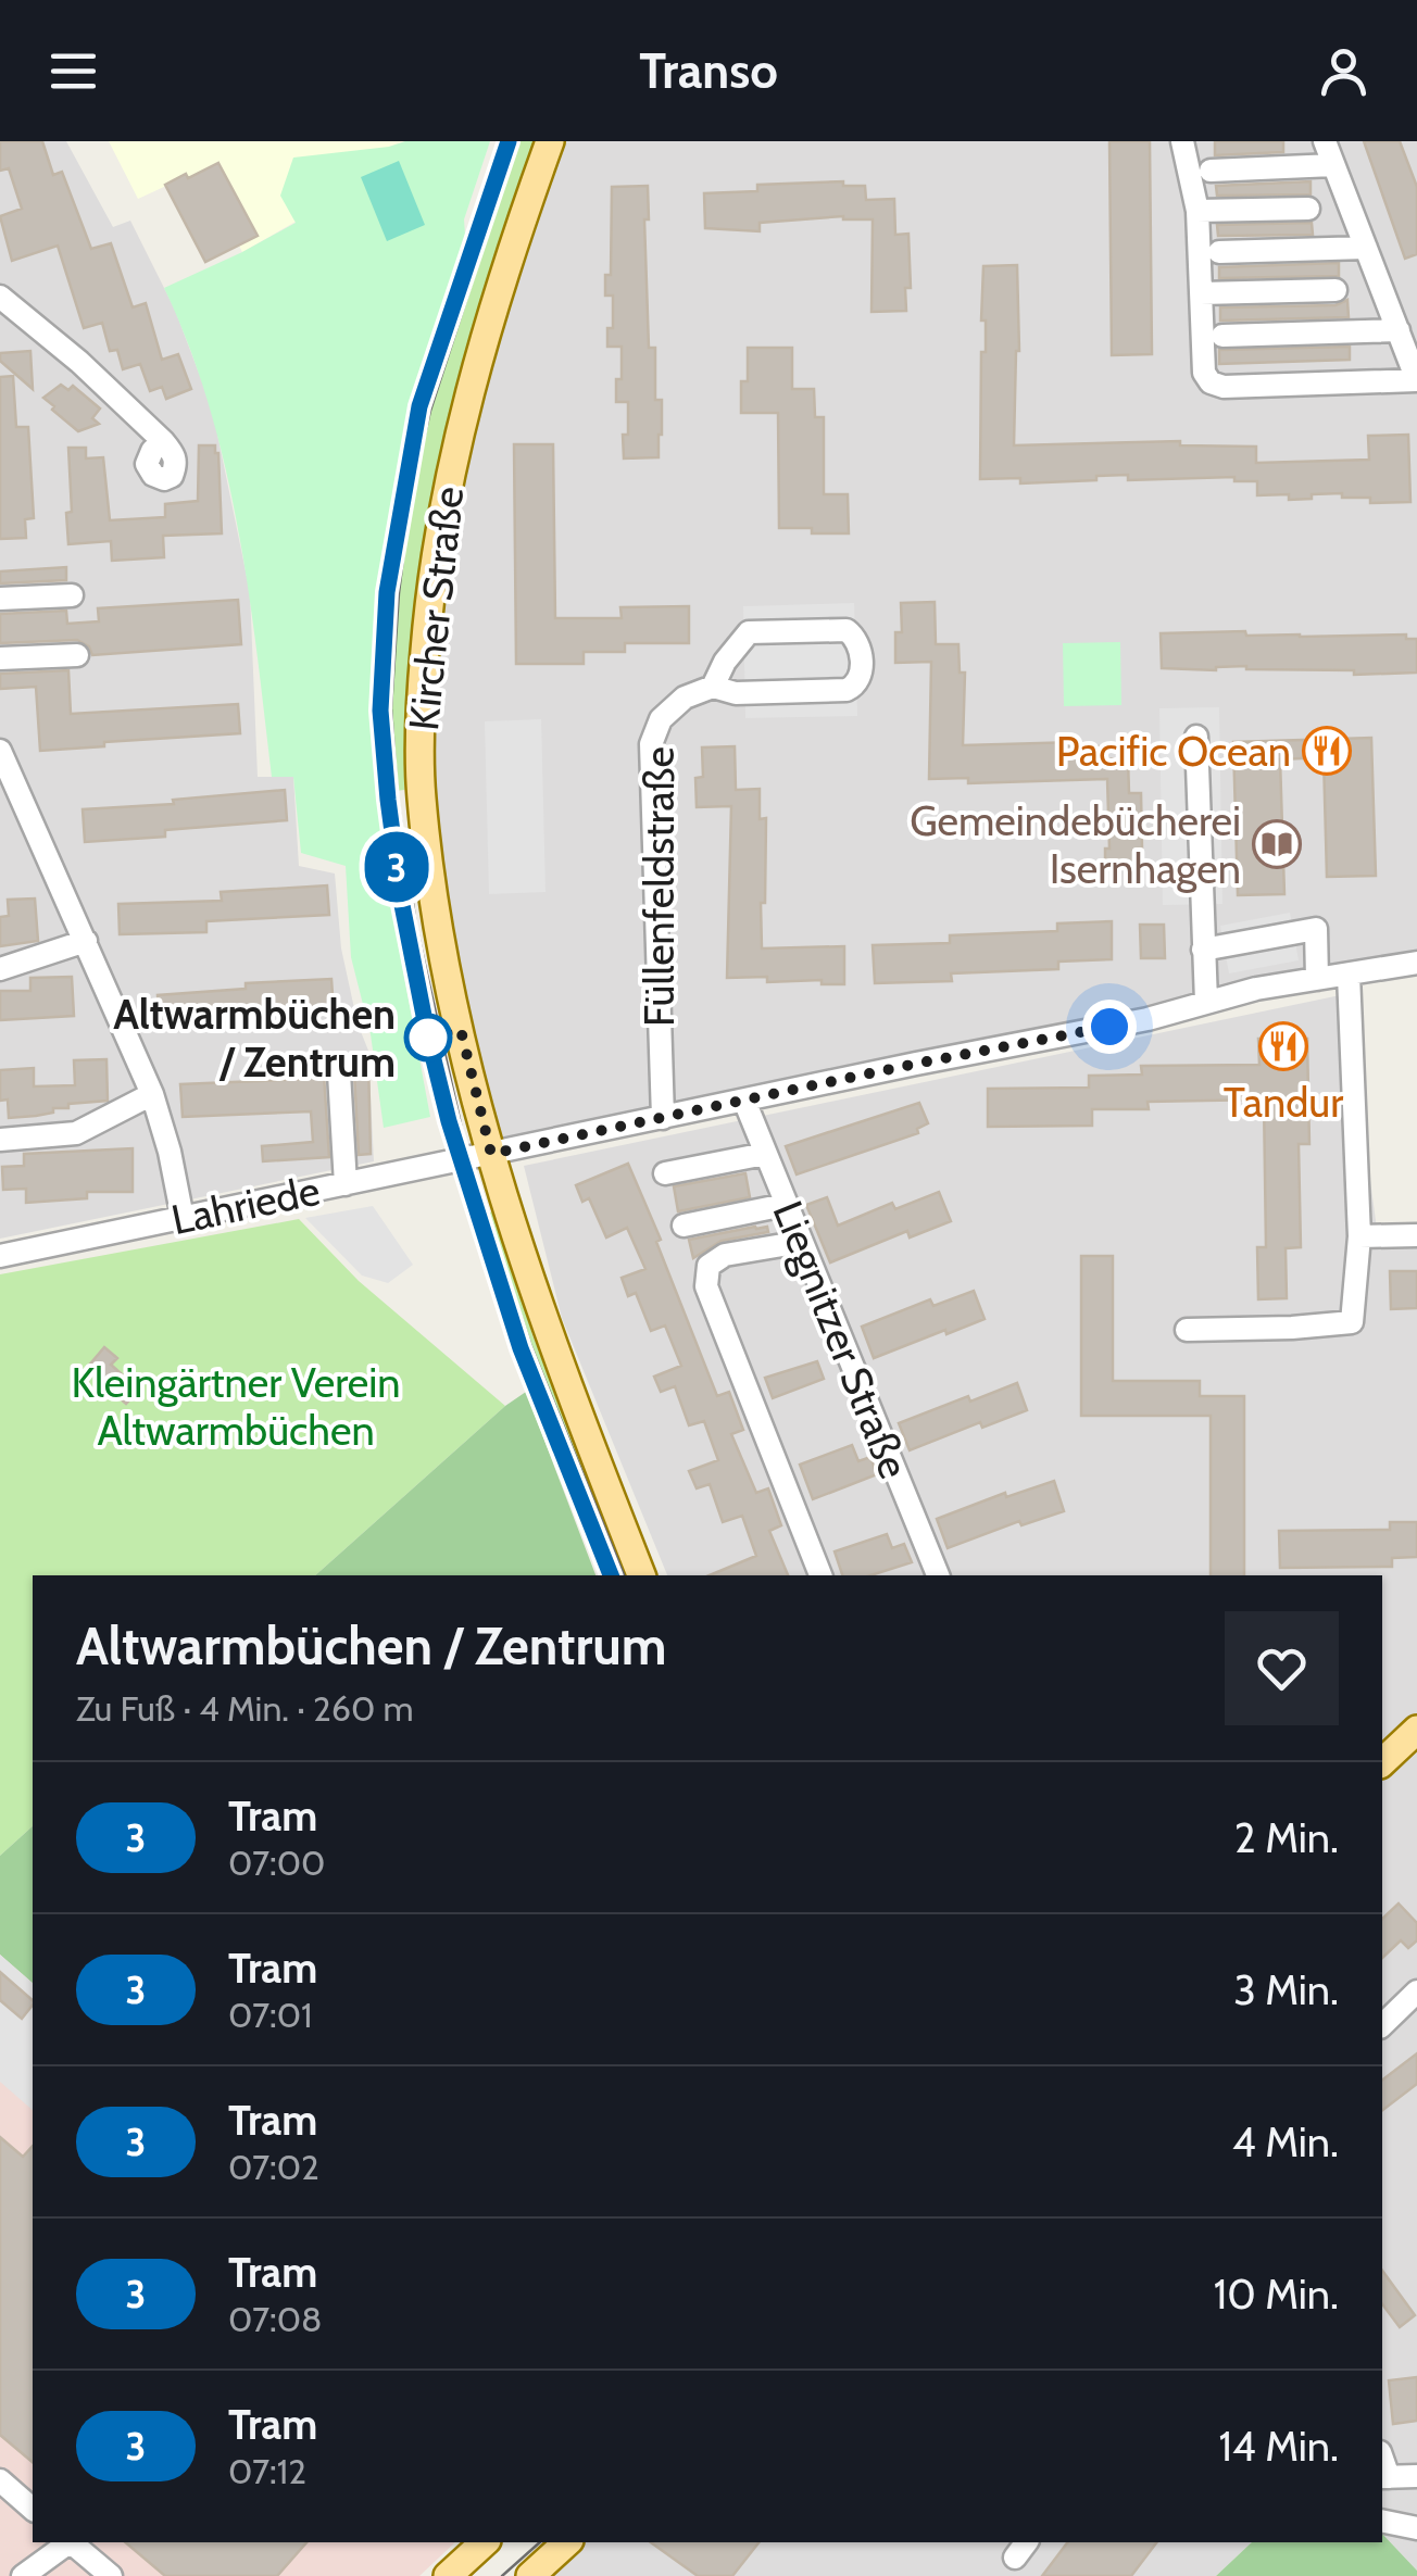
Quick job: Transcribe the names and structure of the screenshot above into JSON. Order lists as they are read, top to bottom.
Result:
{
  "streets": {
    "main road": ["Kircher Straße"],
    "street": ["Füllenfeldstraße", "Lahriede", "Liegnitzer Straße"]
  },
  "crossings": [
    ["Kircher Straße", "Lahriede"],
    ["Füllenfeldstraße", "Lahriede"],
    ["Lahriede", "Liegnitzer Straße"]
  ],
  "parks": ["Kleingärtner Verein Altwarmbüchen"],
  "places": {
    "restaurant": ["Pacific Ocean", "Tandur"],
    "library": ["Gemeindebücherei Isernhagen"],
    "other": ["Altwarmbüchen / Zentrum"]
  },
  "lines": ["tram line 3"],
  "page": {
    "header": "Transo",
    "on_map": "3",
    "heading": ["Altwarmbüchen / Zentrum", "Zu Fuß · 4 Min. · 260 m"],
    "list": [
      {
        "mark": "3",
        "name": "Tram",
        "note": "07:00",
        "value": "2 Min."
      },
      {
        "mark": "3",
        "name": "Tram",
        "note": "07:01",
        "value": "3 Min."
      },
      {
        "mark": "3",
        "name": "Tram",
        "note": "07:02",
        "value": "4 Min."
      },
      {
        "mark": "3",
        "name": "Tram",
        "note": "07:08",
        "value": "10 Min."
      },
      {
        "mark": "3",
        "name": "Tram",
        "note": "07:12",
        "value": "14 Min."
      }
    ]
  }
}
